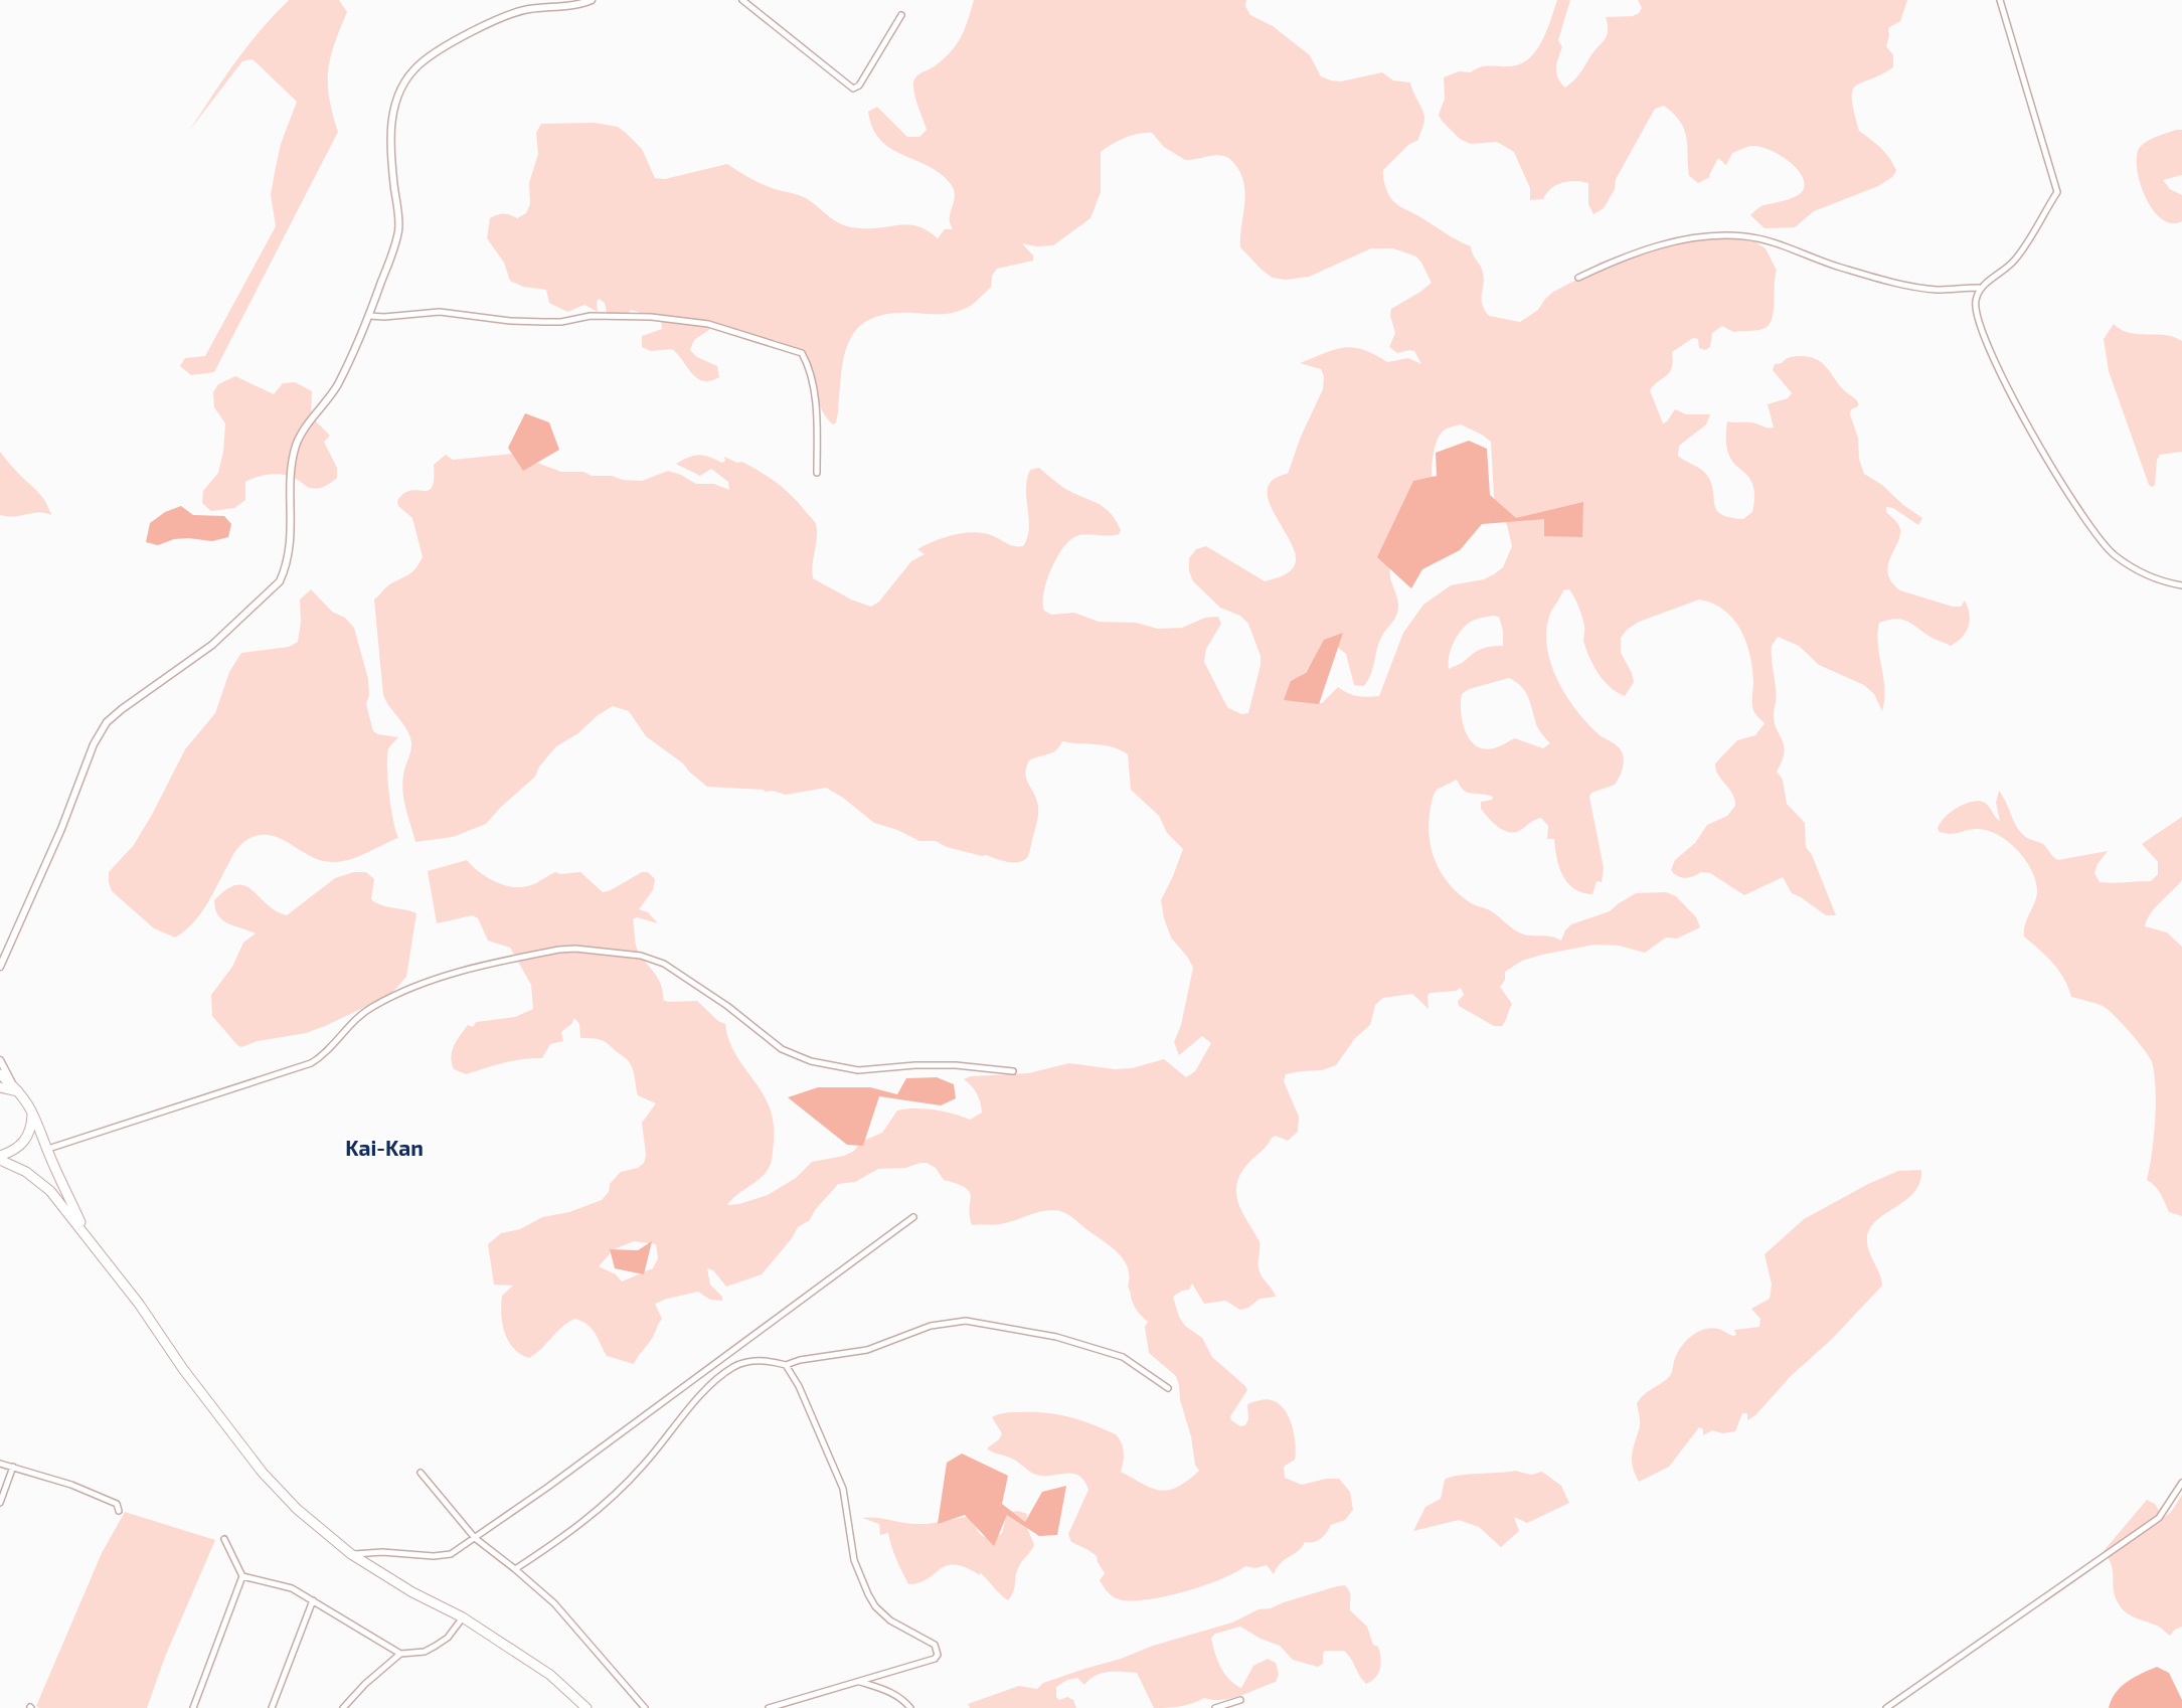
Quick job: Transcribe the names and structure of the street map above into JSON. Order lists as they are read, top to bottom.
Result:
{
  "districts": ["Kai-Kan"]
}
